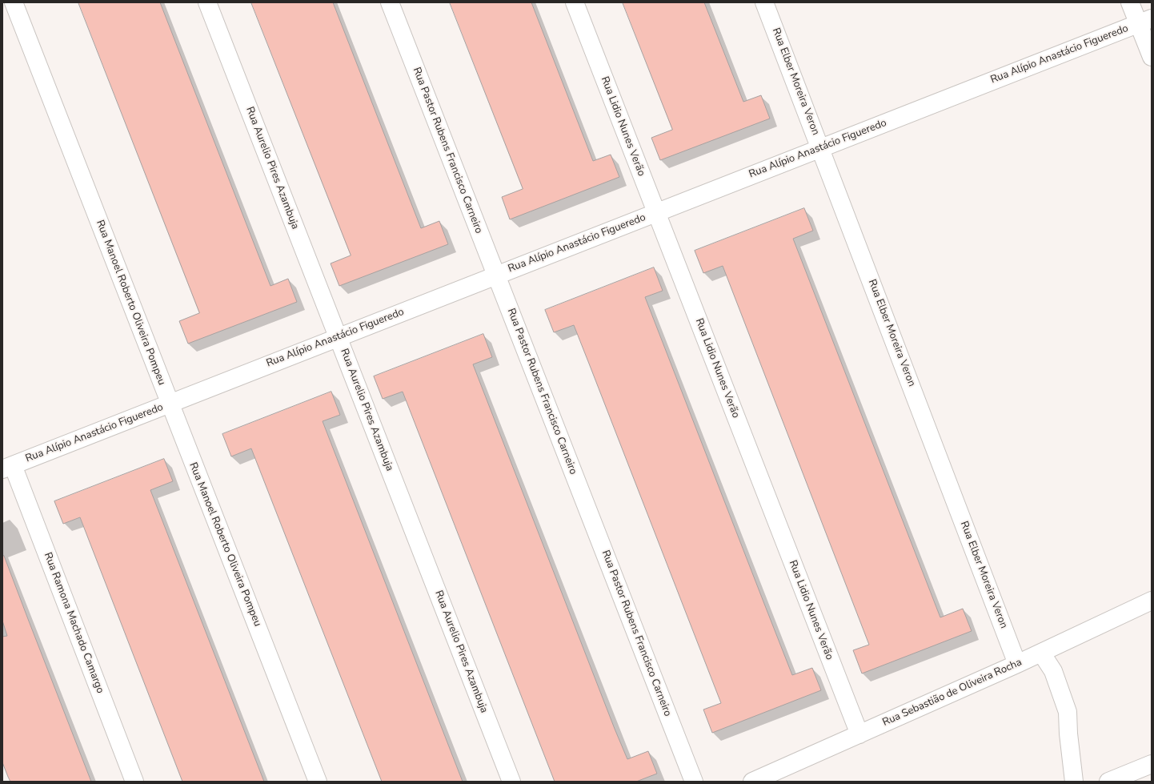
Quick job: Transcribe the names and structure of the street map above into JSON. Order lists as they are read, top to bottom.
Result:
{
  "streets": {
    "street": [
      "Rua Alípio Anastácio Figueredo",
      "Rua Elber Moreira Veron",
      "Rua Lidio Nunes Verão",
      "Rua Pastor Rubens Francisco Carneiro",
      "Rua Aurelio Pires Azambuja",
      "Rua Manoel Roberto Oliveira Pompeu",
      "Rua Ramona Machado Camargo",
      "Rua Sebastião de Oliveira Rocha"
    ]
  },
  "crossings": [
    ["Rua Alípio Anastácio Figueredo", "Rua Elber Moreira Veron"],
    ["Rua Alípio Anastácio Figueredo", "Rua Lidio Nunes Verão"],
    ["Rua Alípio Anastácio Figueredo", "Rua Pastor Rubens Francisco Carneiro"],
    ["Rua Alípio Anastácio Figueredo", "Rua Aurelio Pires Azambuja"],
    ["Rua Alípio Anastácio Figueredo", "Rua Manoel Roberto Oliveira Pompeu"],
    ["Rua Alípio Anastácio Figueredo", "Rua Ramona Machado Camargo"],
    ["Rua Elber Moreira Veron", "Rua Sebastião de Oliveira Rocha"],
    ["Rua Lidio Nunes Verão", "Rua Sebastião de Oliveira Rocha"]
  ]
}
